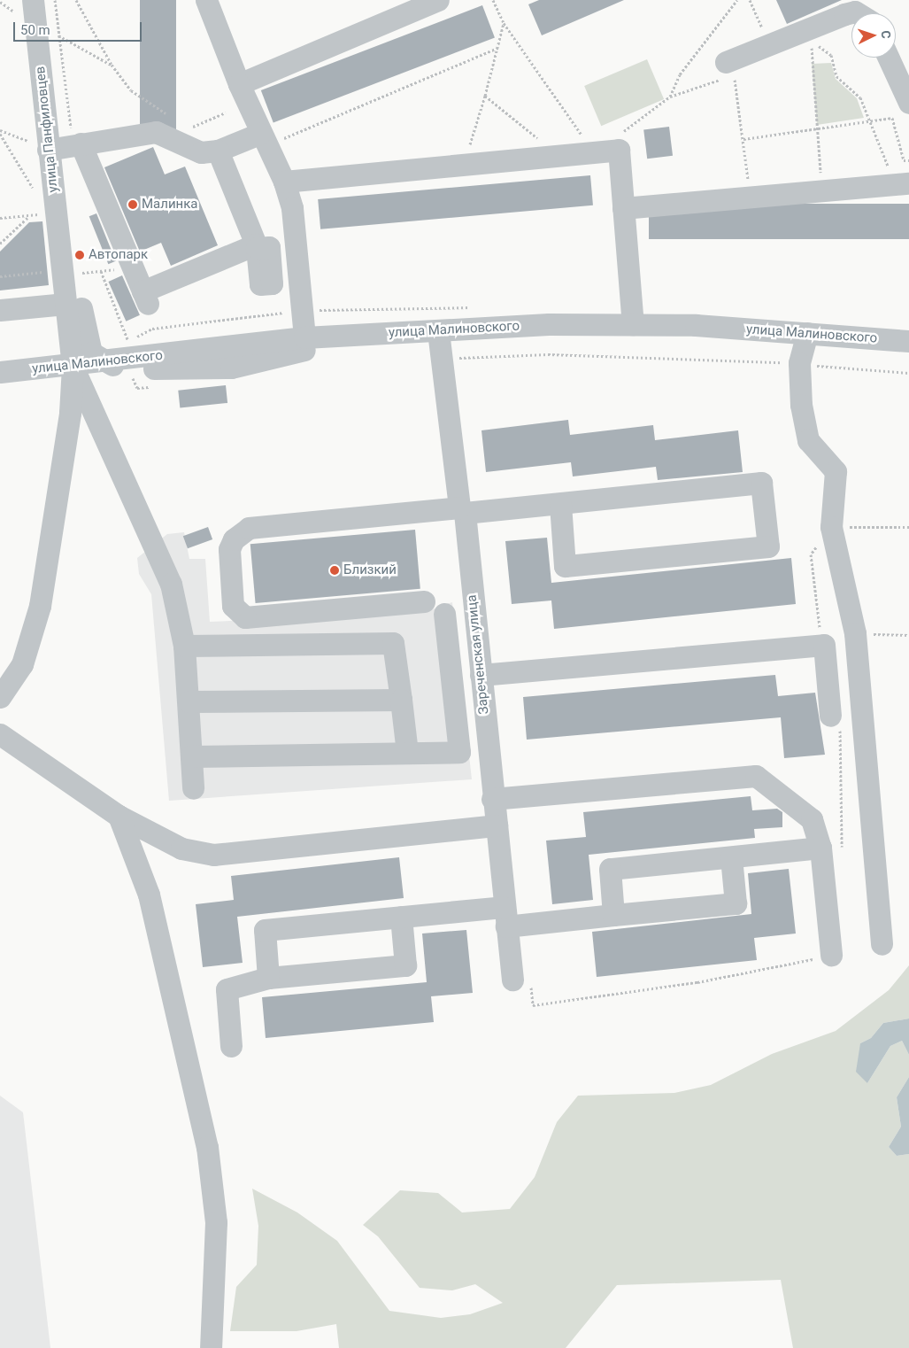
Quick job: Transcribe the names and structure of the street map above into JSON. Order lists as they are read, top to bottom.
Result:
{
  "streets": {
    "street": ["улица Панфиловцев", "улица Малиновского", "Зареченская улица"]
  },
  "crossings": [
    ["улица Малиновского", "Зареченская улица"]
  ],
  "places": ["Малинка", "Автопарк", "Близкий"],
  "scale_bar": "50 m",
  "north": "right"
}
